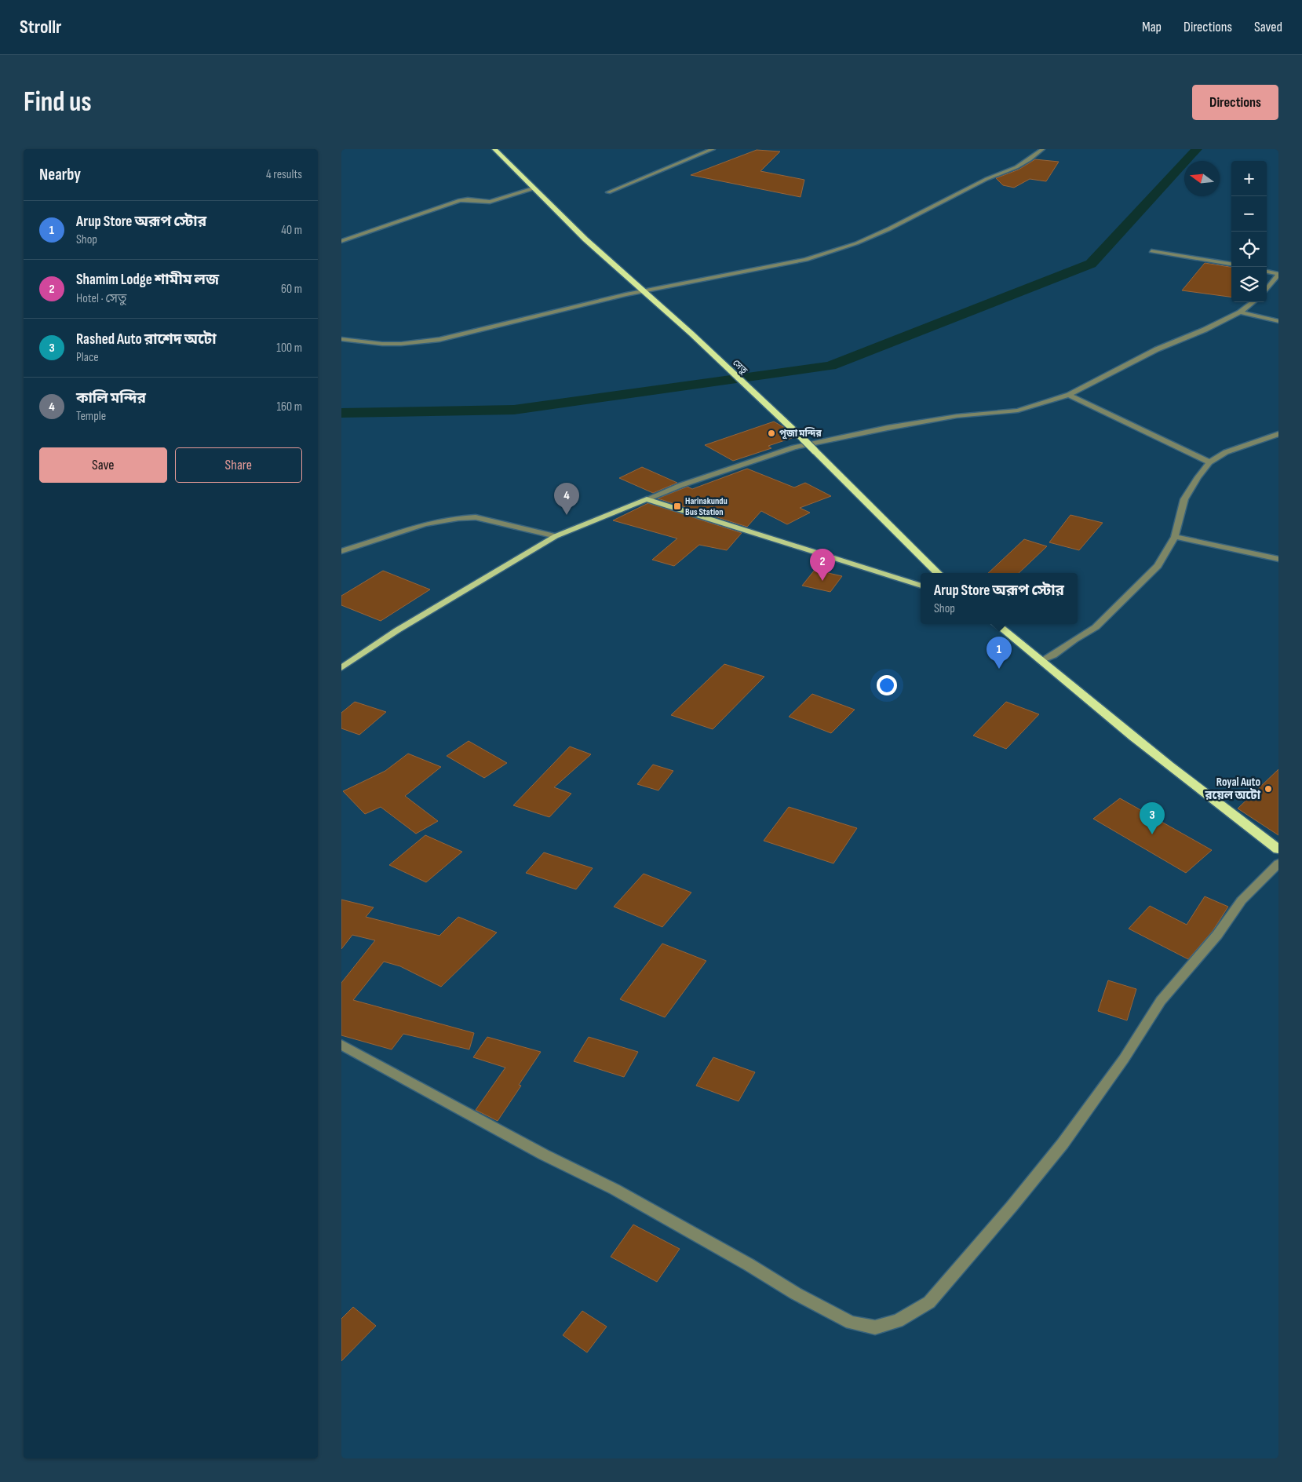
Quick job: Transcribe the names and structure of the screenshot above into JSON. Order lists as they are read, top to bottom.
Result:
{
  "streets": {
    "highway": ["সেতু"]
  },
  "places": {
    "other": ["পূজা মন্দির", "Royal Auto রয়েল অটো"],
    "transit": ["Harinakundu Bus Station"]
  },
  "north": "left",
  "page": {
    "header": "Strollr",
    "nav": ["Map", "Directions", "Saved"],
    "buttons": [
      "Directions",
      ["Save", "Share"]
    ],
    "title": "Find us",
    "heading": ["Nearby", "4 results"],
    "map_buttons": ["+", "−"],
    "list": [
      {
        "mark": "1",
        "name": "Arup Store অরূপ স্টোর",
        "note": "Shop",
        "value": "40 m"
      },
      {
        "mark": "2",
        "name": "Shamim Lodge শামীম লজ",
        "note": "Hotel · সেতু",
        "value": "60 m"
      },
      {
        "mark": "3",
        "name": "Rashed Auto রাশেদ অটো",
        "note": "Place",
        "value": "100 m"
      },
      {
        "mark": "4",
        "name": "কালি মন্দির",
        "note": "Temple",
        "value": "160 m"
      }
    ],
    "pins": [
      "4",
      "2",
      "1",
      "3"
    ],
    "popup": ["Arup Store অরূপ স্টোর", "Shop"]
  }
}
